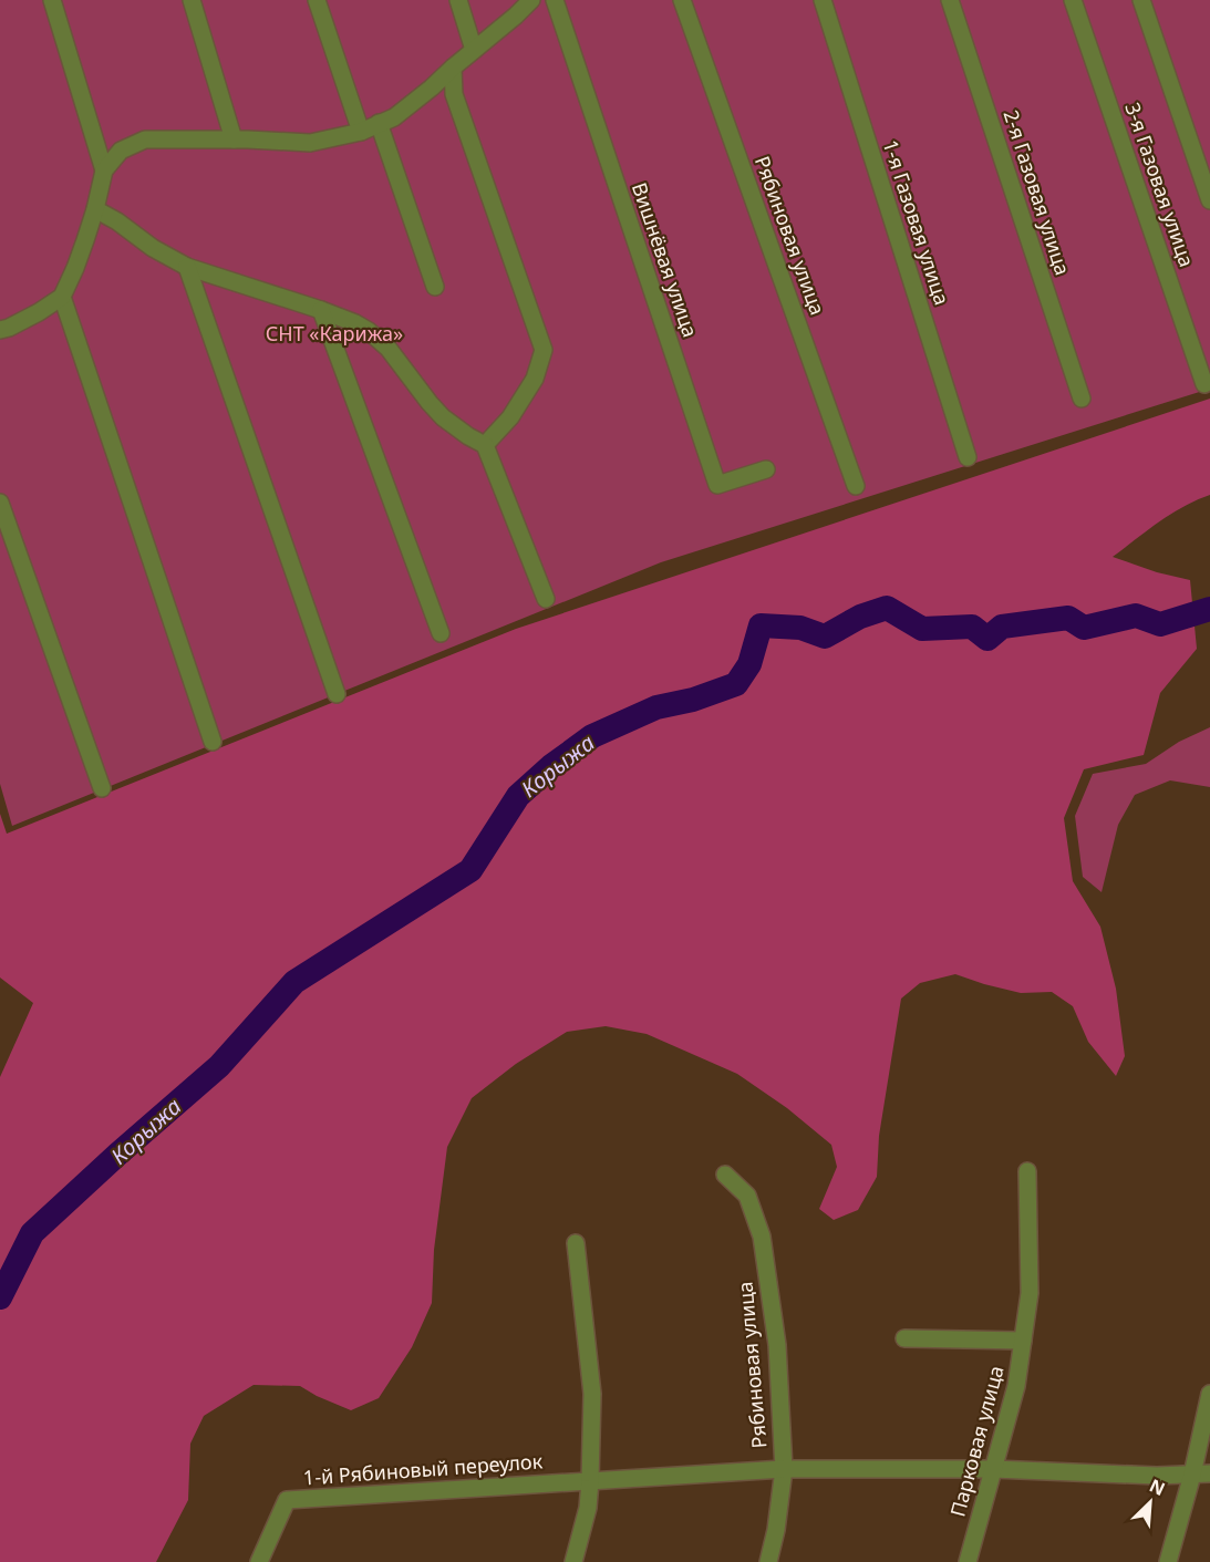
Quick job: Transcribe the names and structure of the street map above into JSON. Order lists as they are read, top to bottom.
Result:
{
  "streets": {
    "street": [
      "3-я Газовая улица",
      "2-я Газовая улица",
      "1-я Газовая улица",
      "Рябиновая улица",
      "Вишнёвая улица",
      "Парковая улица",
      "1-й Рябиновый переулок"
    ]
  },
  "water": ["Корыжа"],
  "parks": ["СНТ «Карижа»"],
  "north": "top right"
}
